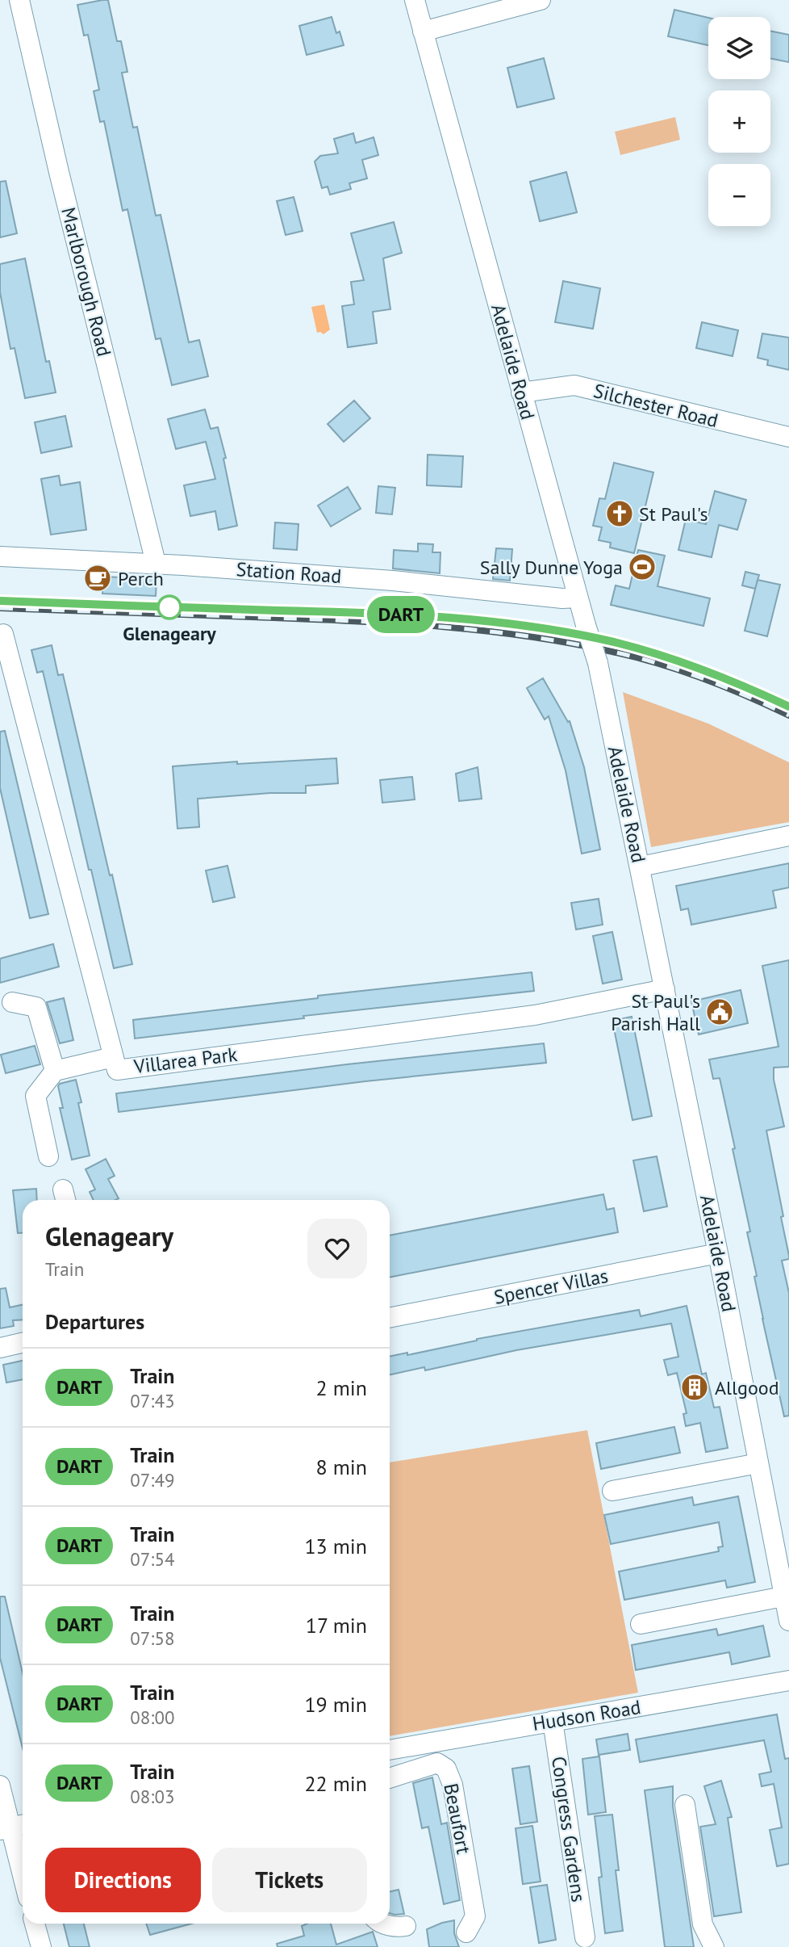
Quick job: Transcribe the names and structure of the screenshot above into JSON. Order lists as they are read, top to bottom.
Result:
{
  "streets": {
    "street": [
      "Marlborough Road",
      "Adelaide Road",
      "Silchester Road",
      "Station Road",
      "Villarea Park",
      "Spencer Villas",
      "Hudson Road",
      "Beaufort",
      "Congress Gardens"
    ]
  },
  "crossings": [
    ["Marlborough Road", "Station Road"],
    ["Adelaide Road", "Silchester Road"],
    ["Adelaide Road", "Station Road"],
    ["Adelaide Road", "Villarea Park"],
    ["Adelaide Road", "Spencer Villas"],
    ["Hudson Road", "Congress Gardens"]
  ],
  "places": {
    "church": ["St Paul's"],
    "sports": ["Sally Dunne Yoga"],
    "cafe": ["Perch"],
    "other": ["Glenageary"],
    "public building": ["St Paul's Parish Hall"],
    "building": ["Allgood"]
  },
  "page": {
    "on_map": "DART",
    "map_buttons": ["+", "−"],
    "heading": [
      ["Glenageary", "Train"],
      "Departures"
    ],
    "list": [
      {
        "mark": "DART",
        "name": "Train",
        "note": "07:43",
        "value": "2 min"
      },
      {
        "mark": "DART",
        "name": "Train",
        "note": "07:49",
        "value": "8 min"
      },
      {
        "mark": "DART",
        "name": "Train",
        "note": "07:54",
        "value": "13 min"
      },
      {
        "mark": "DART",
        "name": "Train",
        "note": "07:58",
        "value": "17 min"
      },
      {
        "mark": "DART",
        "name": "Train",
        "note": "08:00",
        "value": "19 min"
      },
      {
        "mark": "DART",
        "name": "Train",
        "note": "08:03",
        "value": "22 min"
      }
    ],
    "buttons": ["Directions", "Tickets"]
  }
}
